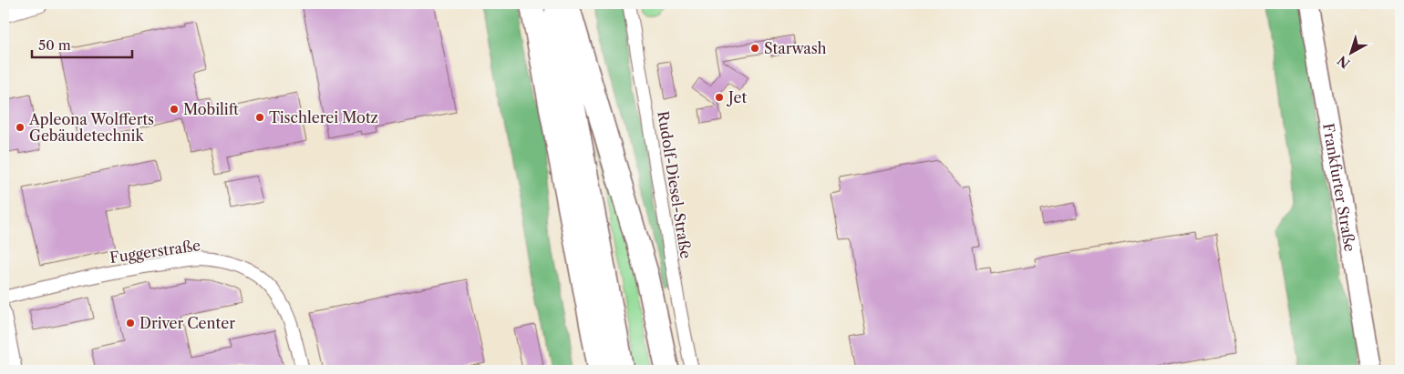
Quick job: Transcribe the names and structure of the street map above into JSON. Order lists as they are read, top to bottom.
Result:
{
  "streets": {
    "main road": ["Frankfurter Straße"],
    "street": ["Rudolf-Diesel-Straße", "Fuggerstraße"]
  },
  "places": [
    "Starwash",
    "Jet",
    "Mobilift",
    "Tischlerei Motz",
    "Apleona Wolfferts Gebäudetechnik",
    "Driver Center"
  ],
  "scale_bar": "50 m",
  "north": "bottom left"
}
